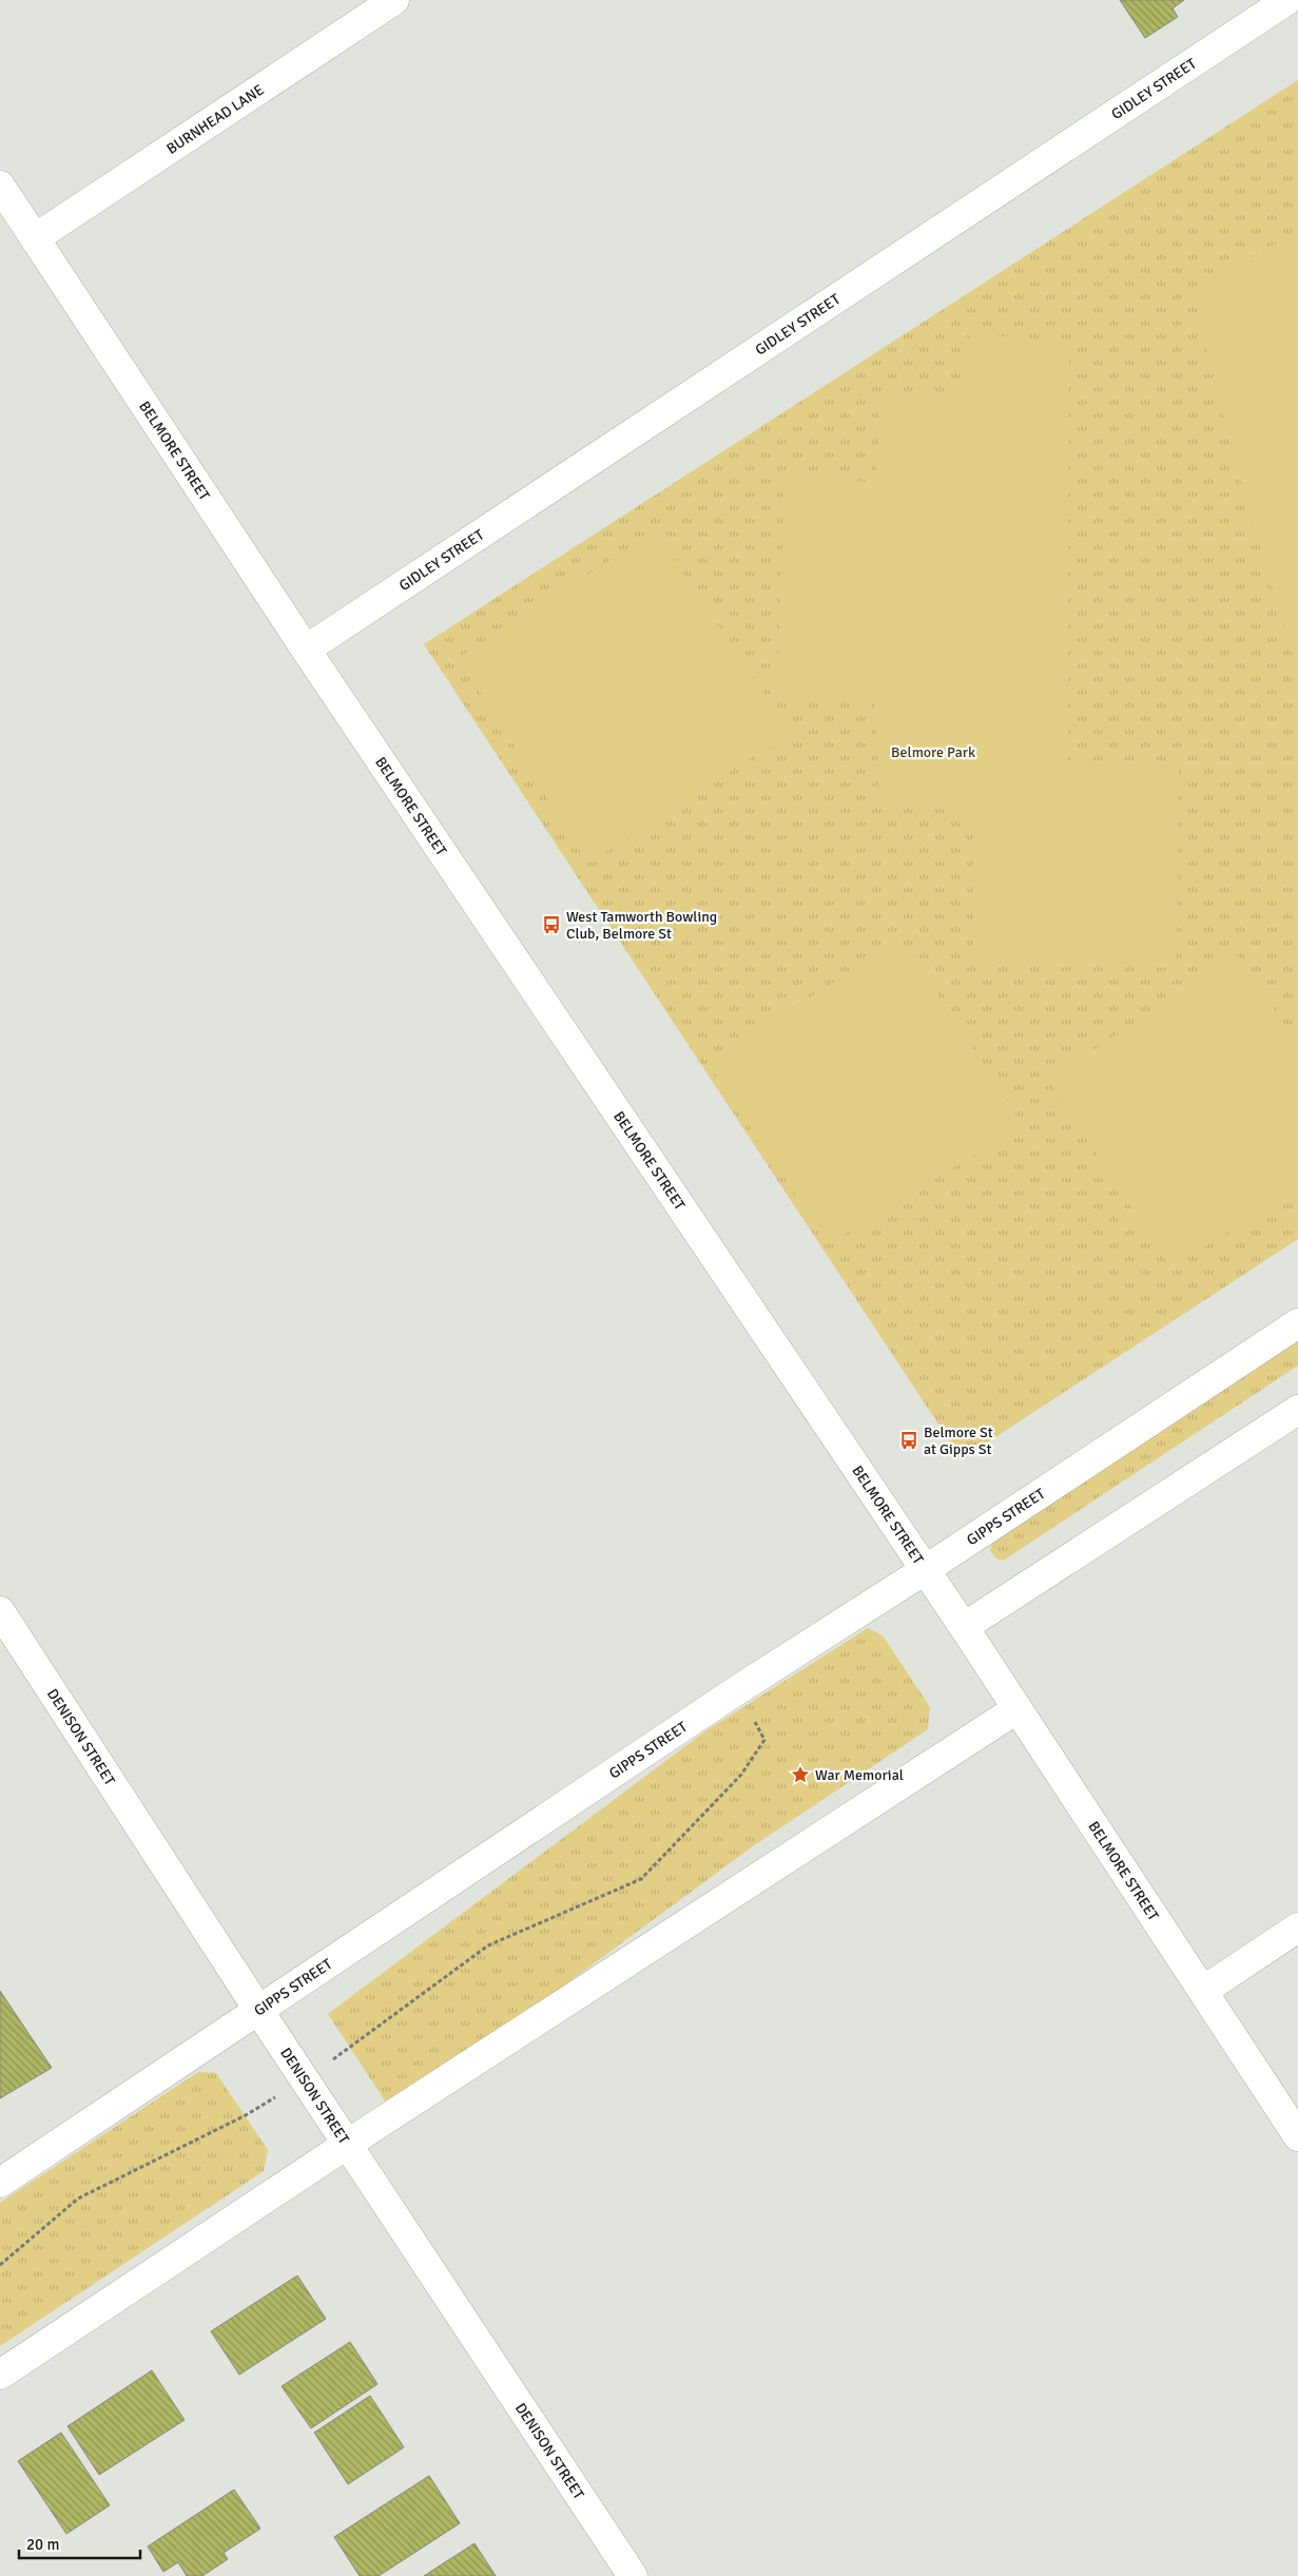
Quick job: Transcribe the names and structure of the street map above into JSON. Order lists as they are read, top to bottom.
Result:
{
  "streets": {
    "street": [
      "GIDLEY STREET",
      "BURNHEAD LANE",
      "BELMORE STREET",
      "GIPPS STREET",
      "DENISON STREET"
    ]
  },
  "crossings": [
    ["GIDLEY STREET", "BELMORE STREET"],
    ["BURNHEAD LANE", "BELMORE STREET"],
    ["BELMORE STREET", "GIPPS STREET"],
    ["GIPPS STREET", "DENISON STREET"]
  ],
  "parks": ["Belmore Park"],
  "places": {
    "bus stop": ["West Tamworth Bowling Club, Belmore St", "Belmore St at Gipps St"],
    "place": ["War Memorial"]
  },
  "scale_bar": "20 m"
}
